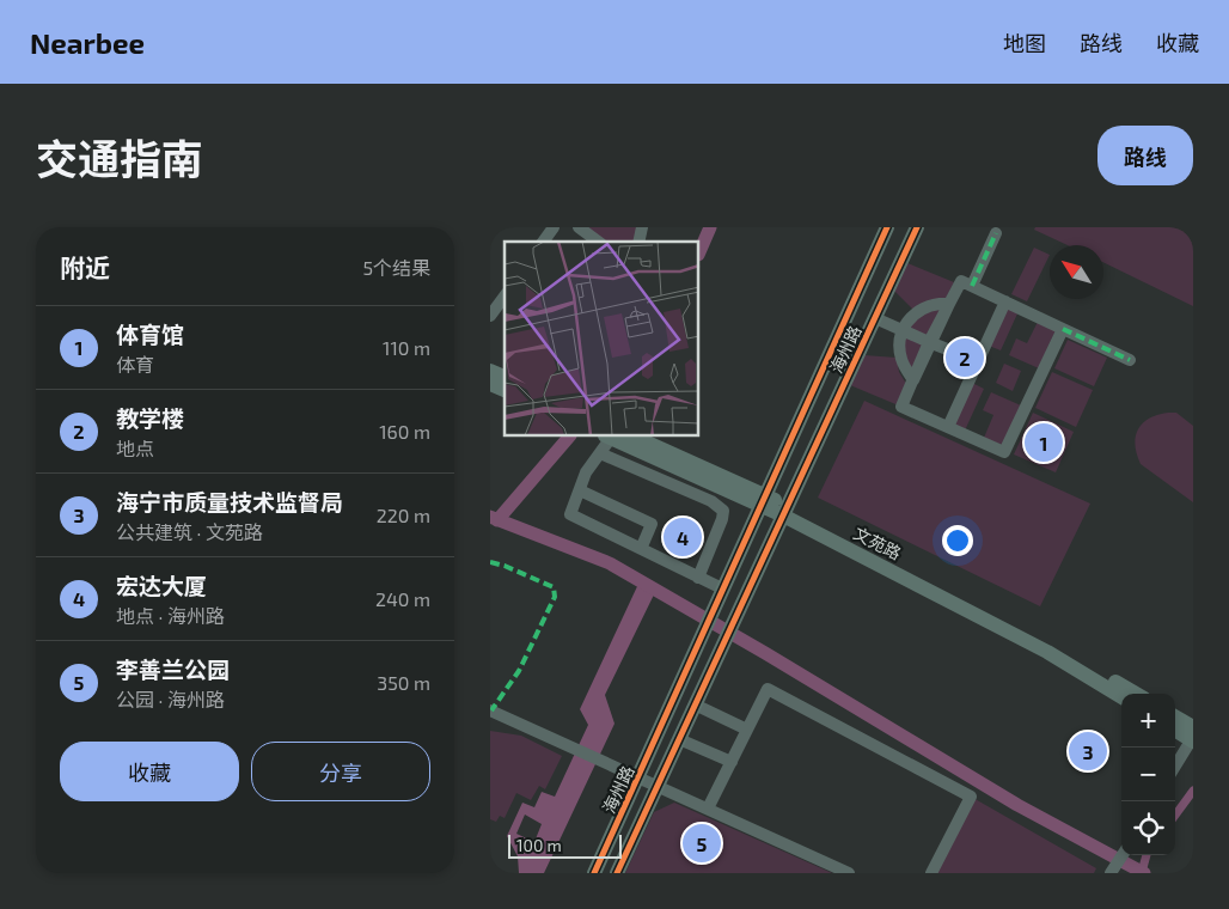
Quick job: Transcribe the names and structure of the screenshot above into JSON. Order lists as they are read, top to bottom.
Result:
{
  "streets": {
    "main road": ["海州路", "文苑路"]
  },
  "crossings": [
    ["海州路", "文苑路"]
  ],
  "scale_bar": "100 m",
  "north": "top left",
  "page": {
    "header": "Nearbee",
    "nav": ["地图", "路线", "收藏"],
    "title": "交通指南",
    "buttons": [
      "路线",
      ["收藏", "分享"]
    ],
    "heading": ["附近", "5个结果"],
    "list": [
      {
        "mark": "1",
        "name": "体育馆",
        "note": "体育",
        "value": "110 m"
      },
      {
        "mark": "2",
        "name": "教学楼",
        "note": "地点",
        "value": "160 m"
      },
      {
        "mark": "3",
        "name": "海宁市质量技术监督局",
        "note": "公共建筑 · 文苑路",
        "value": "220 m"
      },
      {
        "mark": "4",
        "name": "宏达大厦",
        "note": "地点 · 海州路",
        "value": "240 m"
      },
      {
        "mark": "5",
        "name": "李善兰公园",
        "note": "公园 · 海州路",
        "value": "350 m"
      }
    ],
    "pins": [
      "2",
      "1",
      "4",
      "3",
      "5"
    ],
    "map_buttons": ["+", "−"],
    "scale": "100 m"
  }
}
